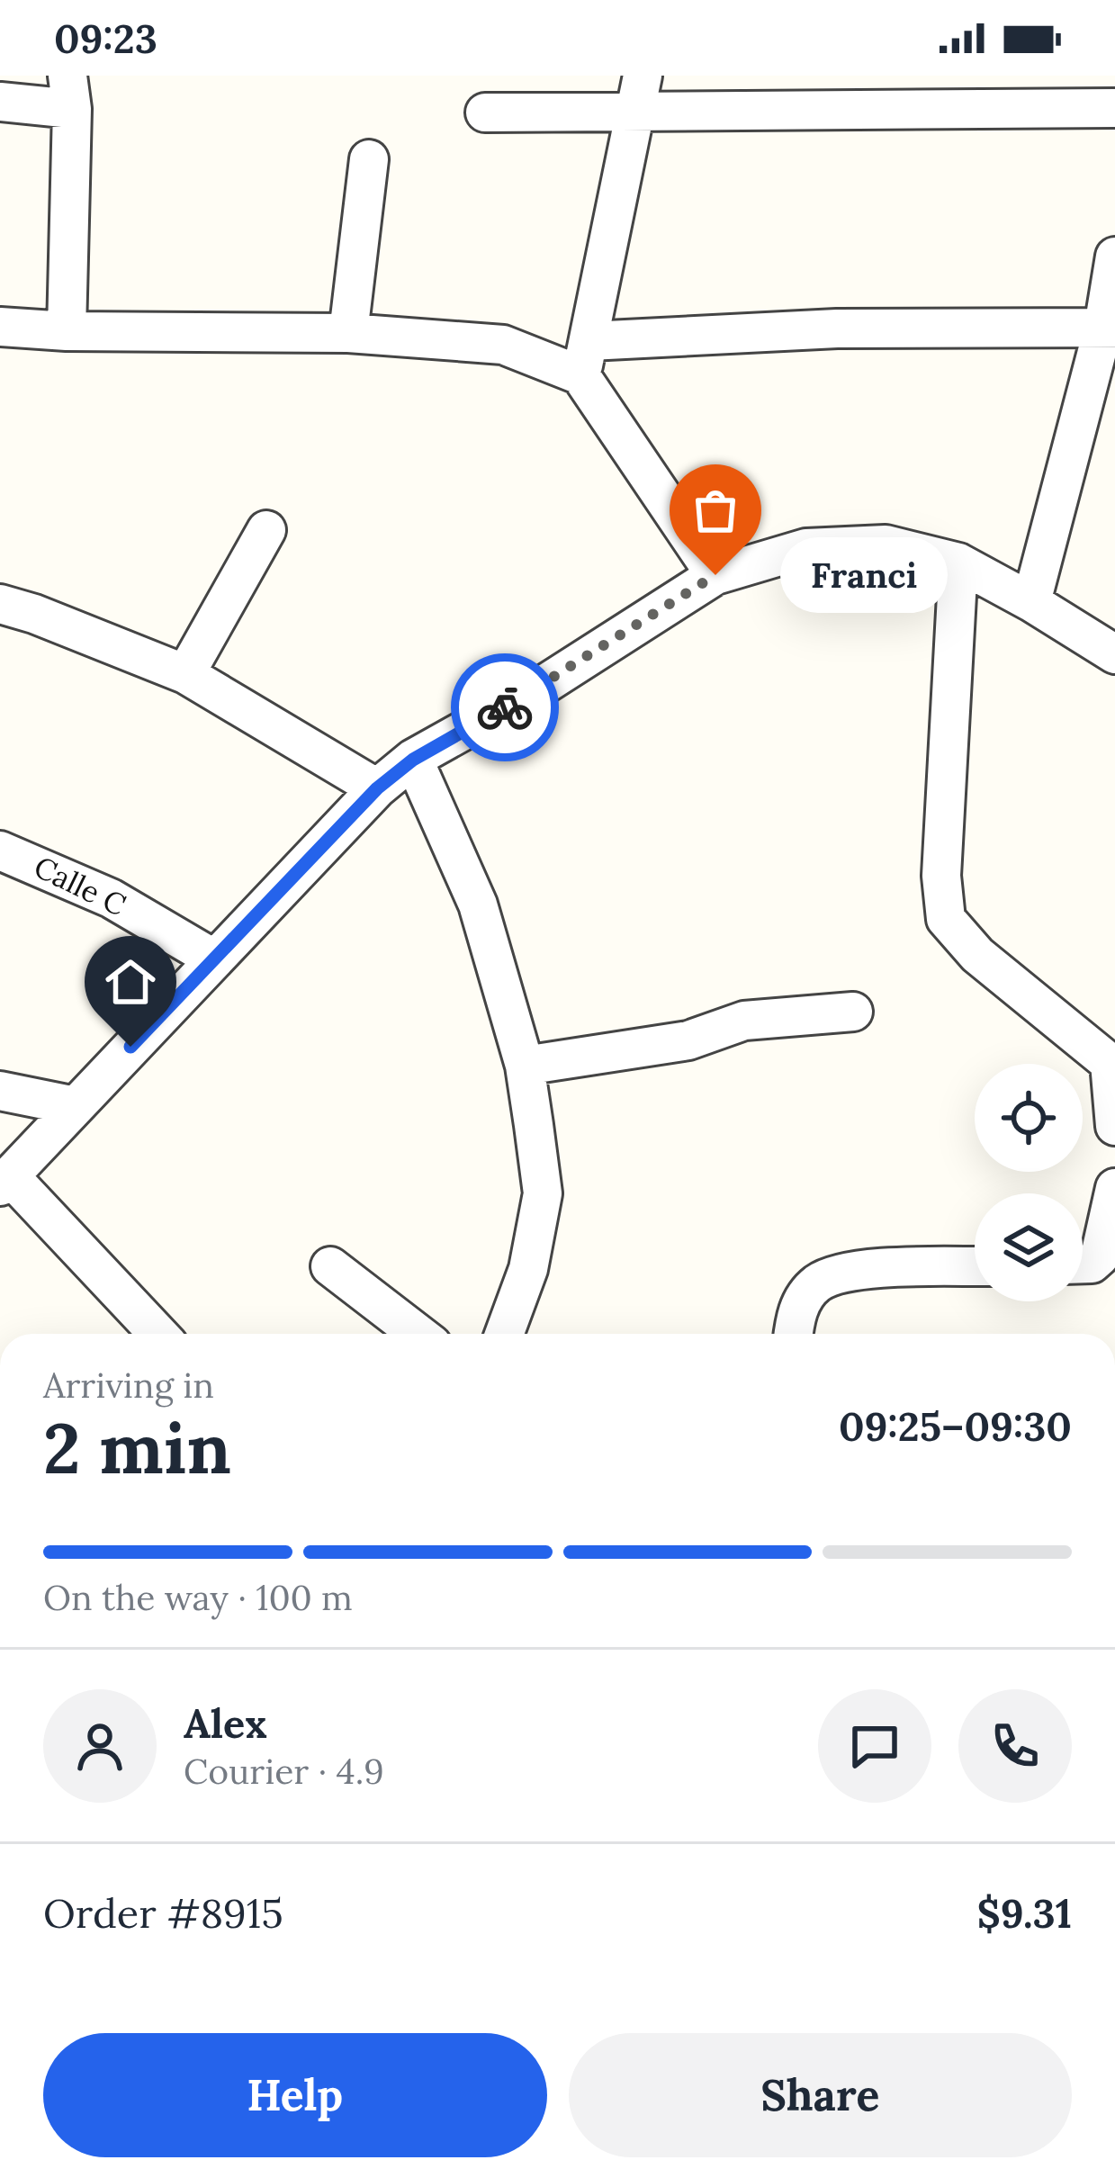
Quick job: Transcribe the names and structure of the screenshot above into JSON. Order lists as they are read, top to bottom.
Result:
{
  "streets": {
    "street": ["Calle C"]
  },
  "places": ["Franci"],
  "page": {
    "status": "09:23",
    "bubble": "Franci",
    "heading": ["2 min", "Arriving in", "09:25–09:30"],
    "panel": [
      "Alex",
      "Courier · 4.9",
      "Order #8915",
      "$9.31"
    ],
    "bar": "On the way · 100 m",
    "buttons": ["Help", "Share"]
  }
}
